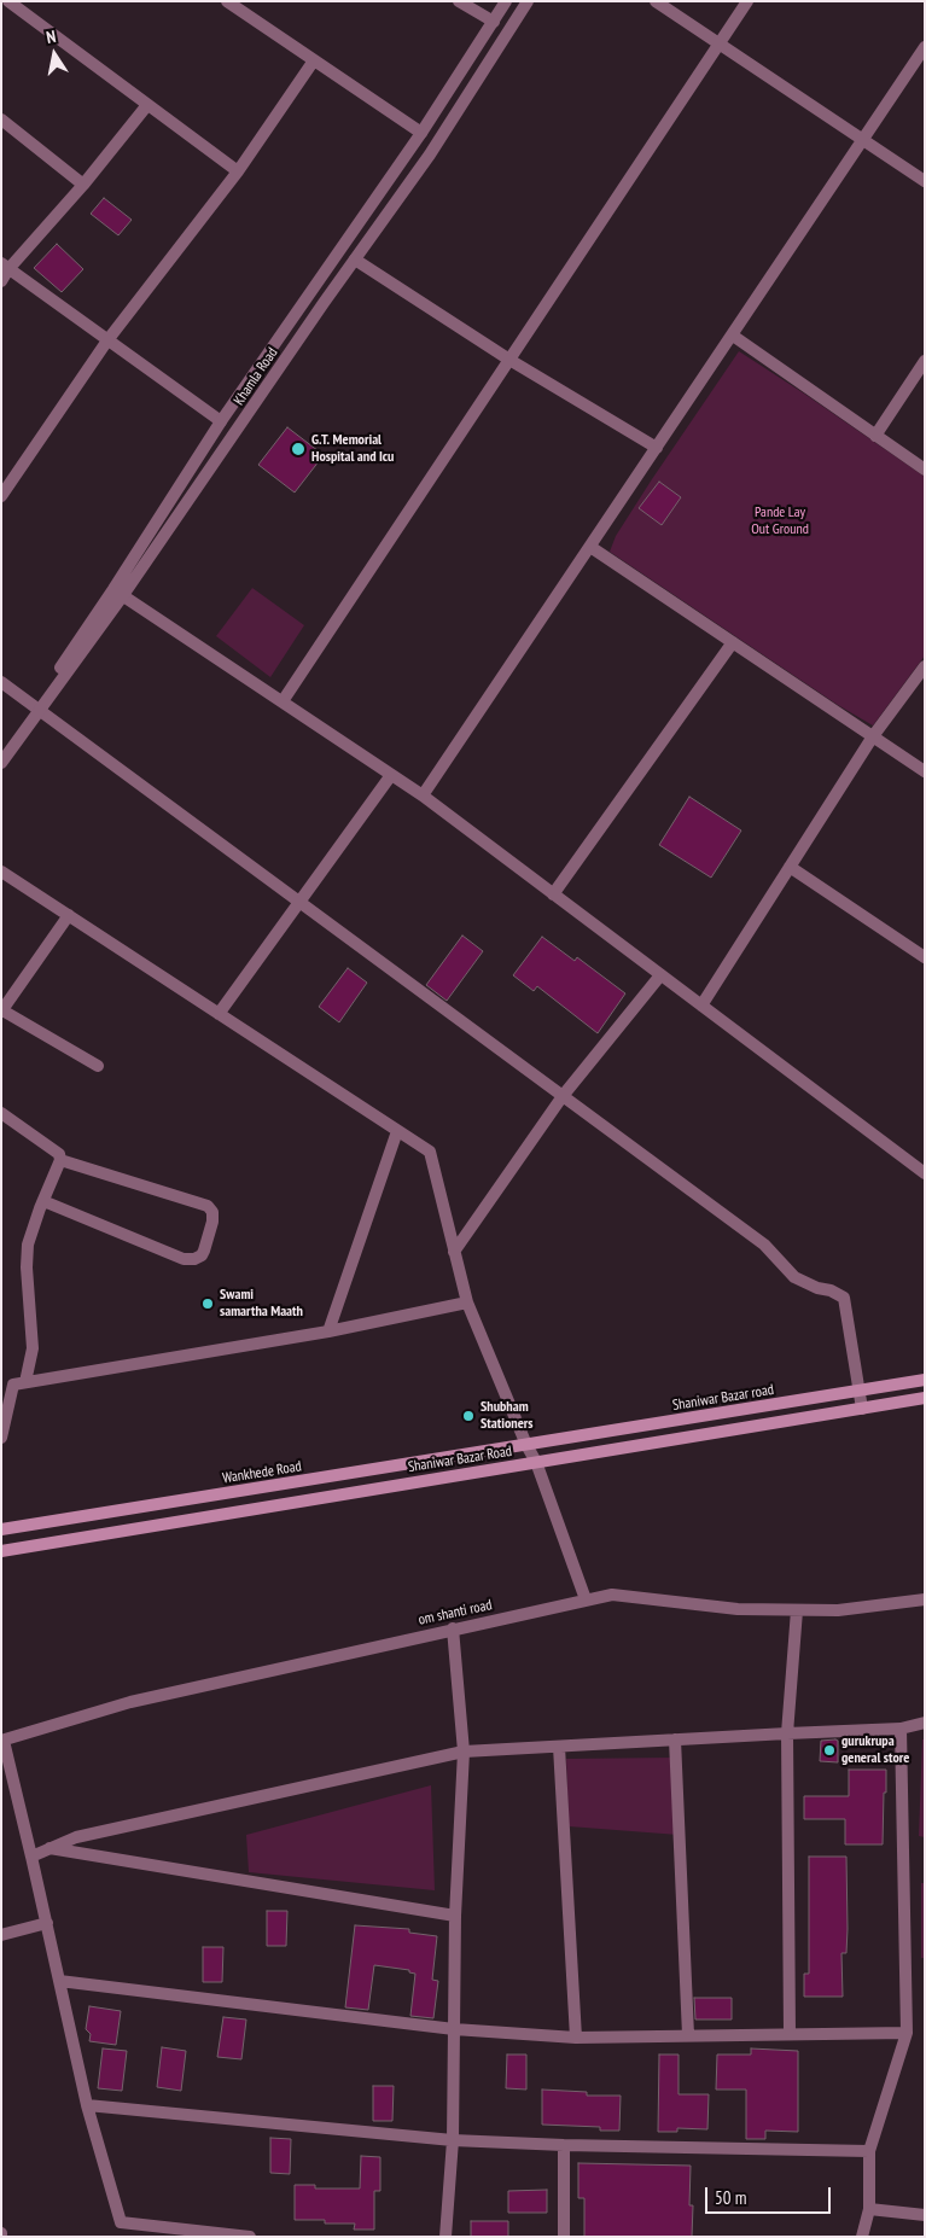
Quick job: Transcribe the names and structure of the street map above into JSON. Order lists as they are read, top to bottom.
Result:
{
  "streets": {
    "main road": ["Shaniwar Bazar road", "Shaniwar Bazar Road", "Wankhede Road"],
    "street": ["Khamla Road", "om shanti road"]
  },
  "crossings": [
    ["Shaniwar Bazar road", "Wankhede Road"]
  ],
  "parks": ["Pande Lay Out Ground"],
  "places": [
    "G.T. Memorial Hospital and Icu",
    "Swami samartha Maath",
    "Shubham Stationers",
    "gurukrupa general store"
  ],
  "scale_bar": "50 m",
  "north": "top"
}
